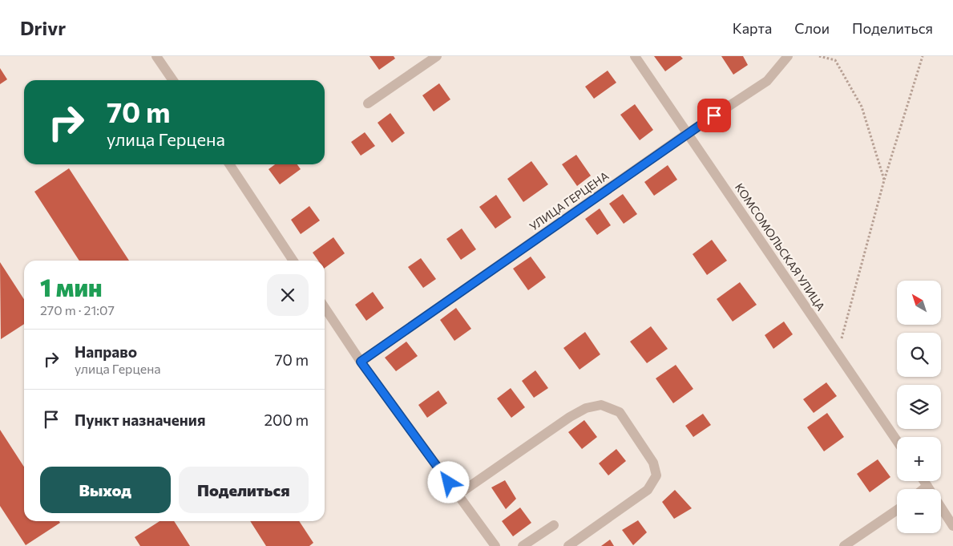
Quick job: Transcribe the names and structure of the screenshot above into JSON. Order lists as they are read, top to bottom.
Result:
{
  "streets": {
    "street": ["УЛИЦА ГЕРЦЕНА", "КОМСОМОЛЬСКАЯ УЛИЦА"]
  },
  "crossings": [
    ["УЛИЦА ГЕРЦЕНА", "КОМСОМОЛЬСКАЯ УЛИЦА"]
  ],
  "north": "top left",
  "page": {
    "header": "Drivr",
    "nav": ["Карта", "Слои", "Поделиться"],
    "turn": ["70 m", "улица Герцена"],
    "heading": ["1 мин", "270 m · 21:07"],
    "map_buttons": ["+", "−"],
    "list": [
      {
        "name": "Направо",
        "note": "улица Герцена",
        "value": "70 m"
      },
      {
        "name": "Пункт назначения",
        "value": "200 m"
      }
    ],
    "buttons": ["Выход", "Поделиться"]
  }
}
